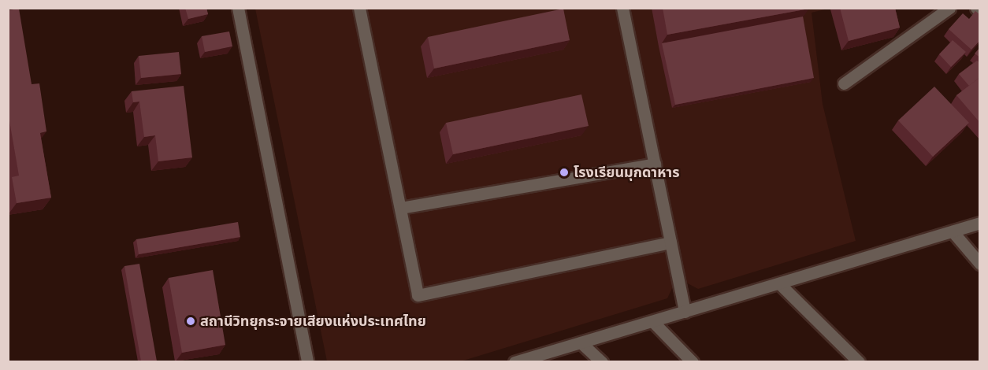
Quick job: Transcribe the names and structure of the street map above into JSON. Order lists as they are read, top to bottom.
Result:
{
  "places": ["โรงเรียนมุกดาหาร", "สถานีวิทยุกระจายเสียงแห่งประเทศไทย"]
}
